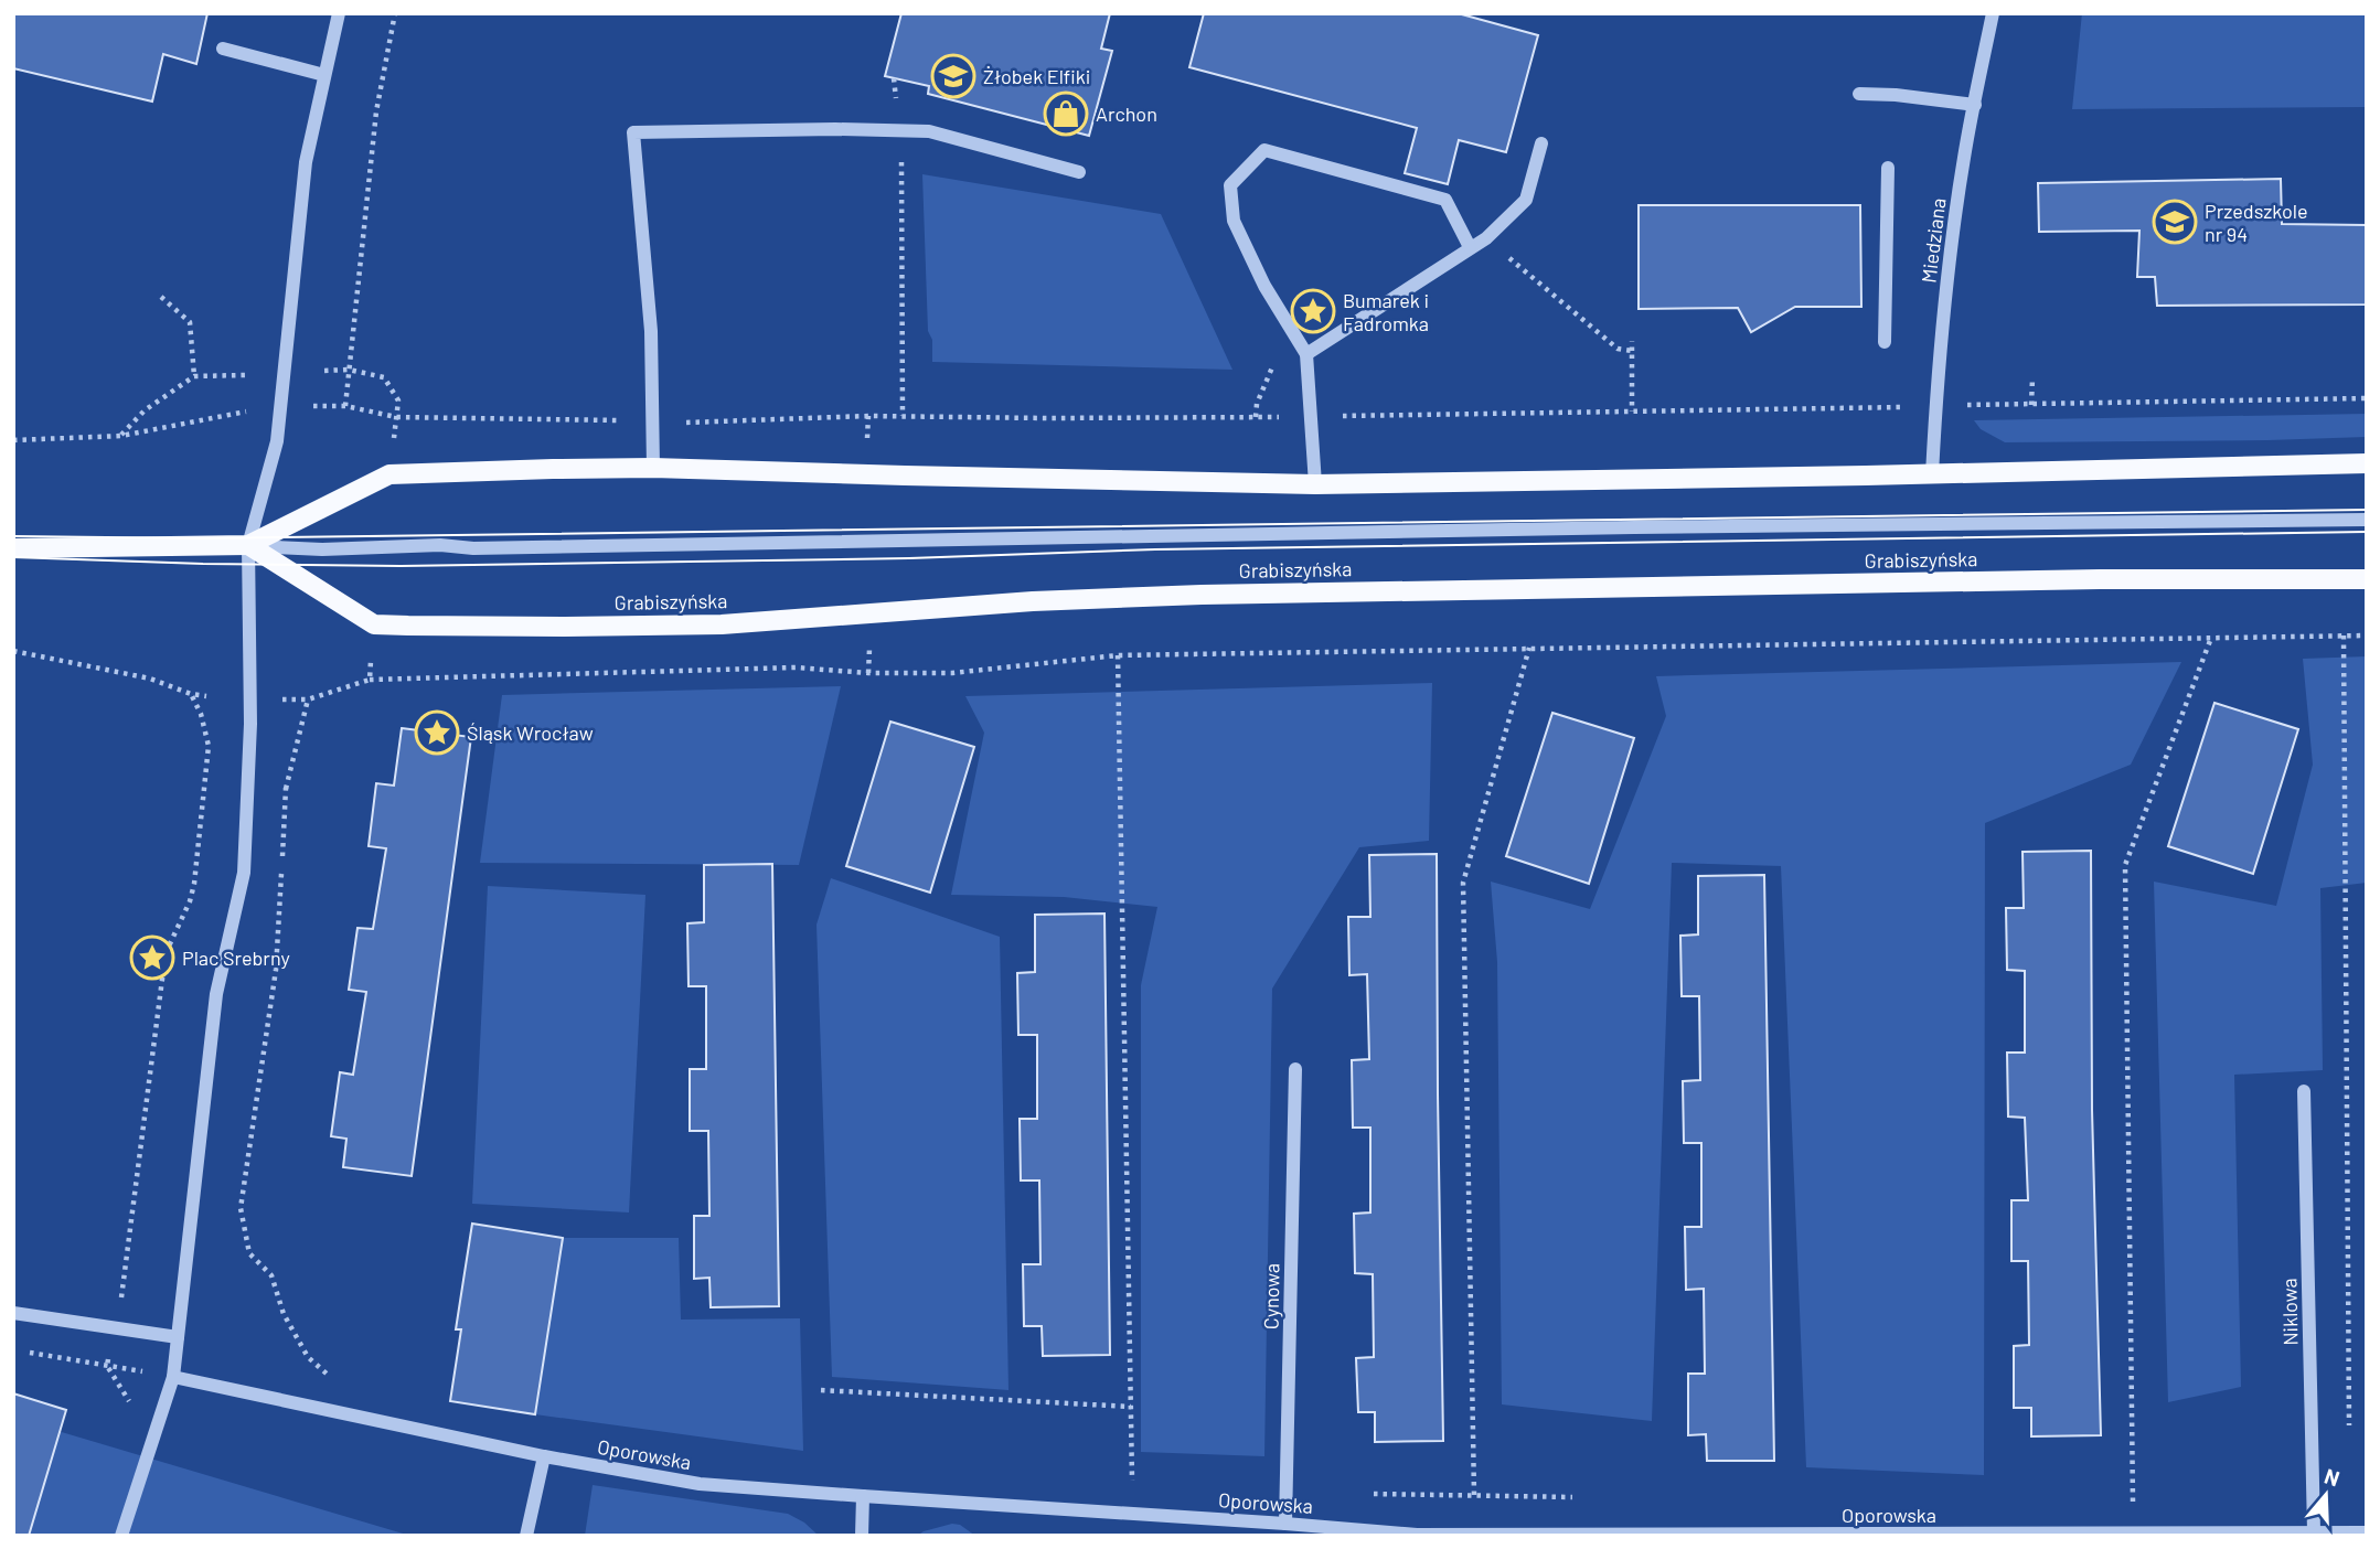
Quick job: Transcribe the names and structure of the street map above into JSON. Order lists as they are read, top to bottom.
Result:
{
  "streets": {
    "main road": ["Grabiszyńska"],
    "street": [
      "Miedziana",
      "Cynowa",
      "Niklowa",
      "Oporowska"
    ]
  },
  "crossings": [
    ["Cynowa", "Oporowska"],
    ["Niklowa", "Oporowska"]
  ],
  "places": {
    "school or university": ["Żłobek Elfiki", "Przedszkole nr 94"],
    "shop": ["Archon"],
    "place": ["Bumarek i Fadromka", "Śląsk Wrocław", "Plac Srebrny"]
  },
  "north": "top"
}
